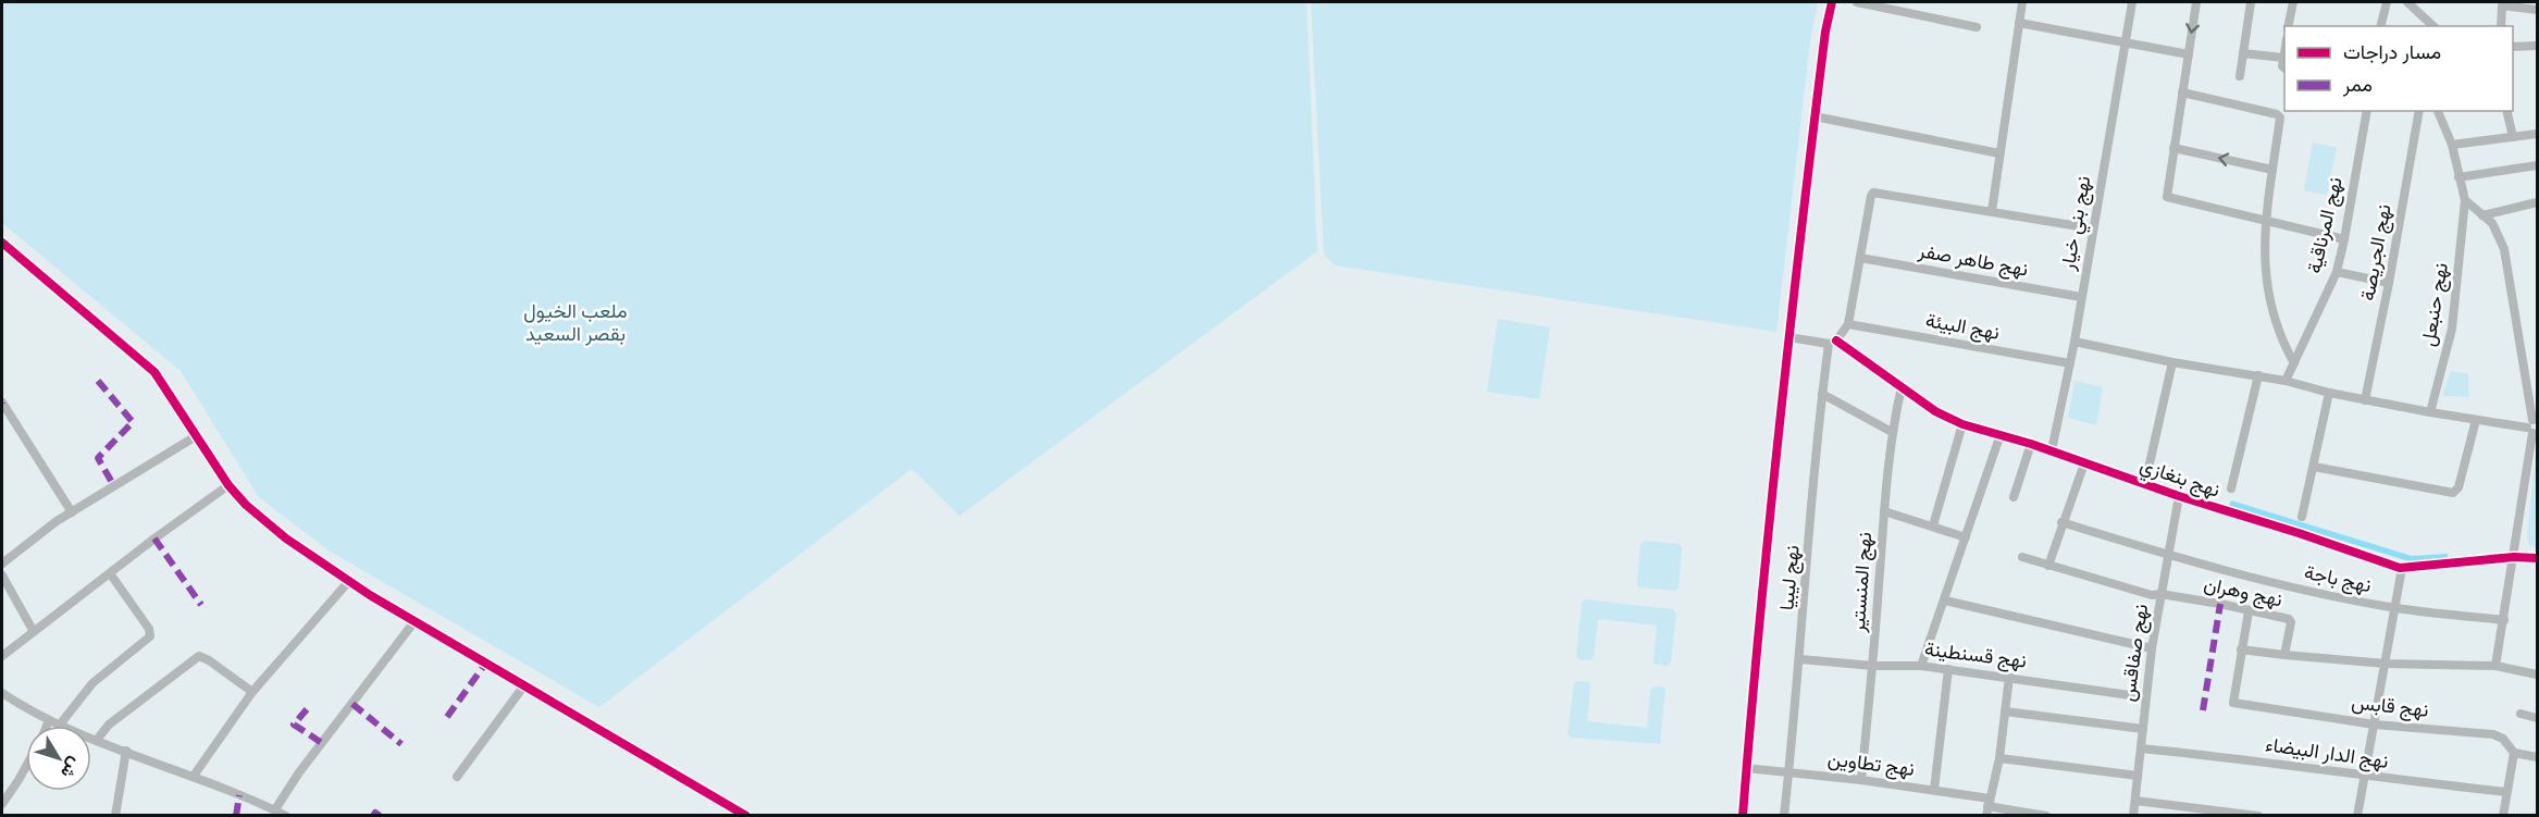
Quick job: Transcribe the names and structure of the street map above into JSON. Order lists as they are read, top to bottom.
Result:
{
  "streets": {
    "street": [
      "نهج بني خيار",
      "نهج المرناقية",
      "نهج الجريصة",
      "نهج طاهر صفر",
      "نهج حنبعل",
      "نهج البيئة",
      "نهج بنغازي",
      "نهج ليبيا",
      "نهج باجة",
      "نهج المنستير",
      "نهج وهران",
      "نهج صفاقس",
      "نهج قسنطينة",
      "نهج قابس",
      "نهج الدار البيضاء",
      "نهج تطاوين"
    ]
  },
  "crossings": [
    ["نهج بني خيار", "نهج طاهر صفر"],
    ["نهج بني خيار", "نهج البيئة"],
    ["نهج بني خيار", "نهج بنغازي"],
    ["نهج بنغازي", "نهج ليبيا"],
    ["نهج بنغازي", "نهج المنستير"],
    ["نهج بنغازي", "نهج صفاقس"],
    ["نهج ليبيا", "نهج قسنطينة"],
    ["نهج ليبيا", "نهج تطاوين"],
    ["نهج باجة", "نهج صفاقس"],
    ["نهج المنستير", "نهج قسنطينة"],
    ["نهج المنستير", "نهج تطاوين"],
    ["نهج وهران", "نهج صفاقس"],
    ["نهج صفاقس", "نهج قسنطينة"],
    ["نهج صفاقس", "نهج الدار البيضاء"]
  ],
  "parks": ["ملعب الخيول بقصر السعيد"],
  "legend": ["مسار دراجات", "ممر"],
  "north": "bottom right"
}
